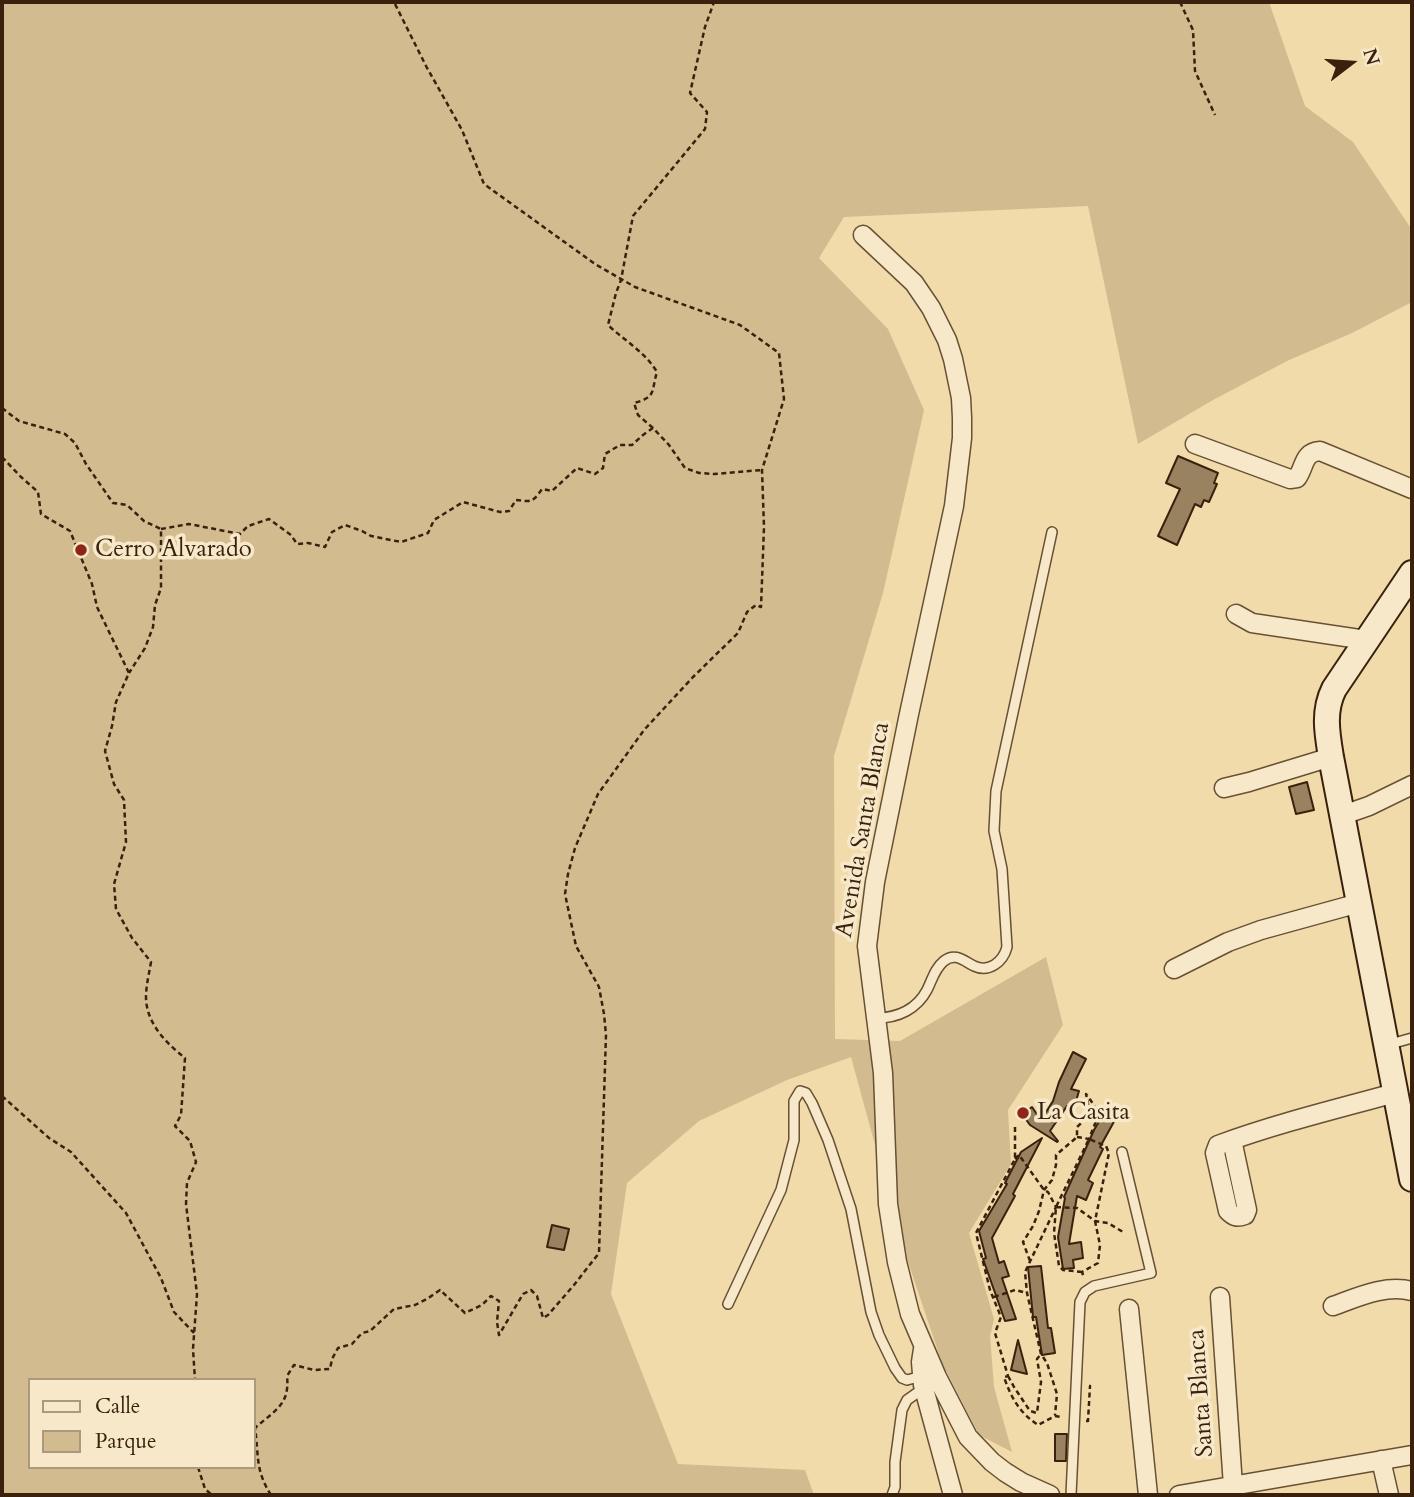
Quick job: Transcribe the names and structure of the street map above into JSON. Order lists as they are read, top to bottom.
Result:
{
  "streets": {
    "street": ["Avenida Santa Blanca", "Santa Blanca"]
  },
  "places": ["Cerro Alvarado", "La Casita"],
  "legend": ["Calle", "Parque"],
  "north": "right"
}
